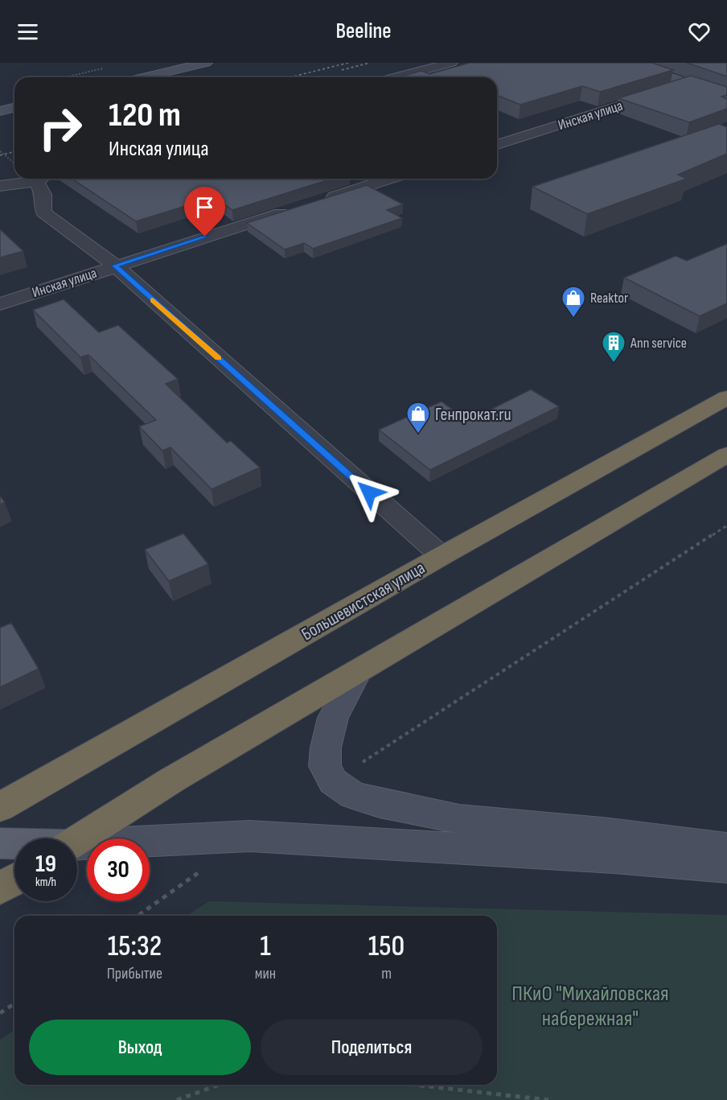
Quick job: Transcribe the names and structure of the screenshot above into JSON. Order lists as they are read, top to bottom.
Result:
{
  "streets": {
    "highway": ["Большевистская улица"],
    "street": ["Инская улица"]
  },
  "parks": ["ПКиО \"Михайловская набережная\""],
  "places": {
    "shop": ["Reaktor", "Генпрокат.ru"],
    "building": ["Ann service"]
  },
  "page": {
    "header": "Beeline",
    "turn": ["120 m", "Инская улица"],
    "speed": "19 km/h",
    "limit": "30",
    "eta": [
      "15:32",
      "Прибытие",
      "1",
      "мин",
      "150",
      "m"
    ],
    "buttons": ["Выход", "Поделиться"]
  }
}
